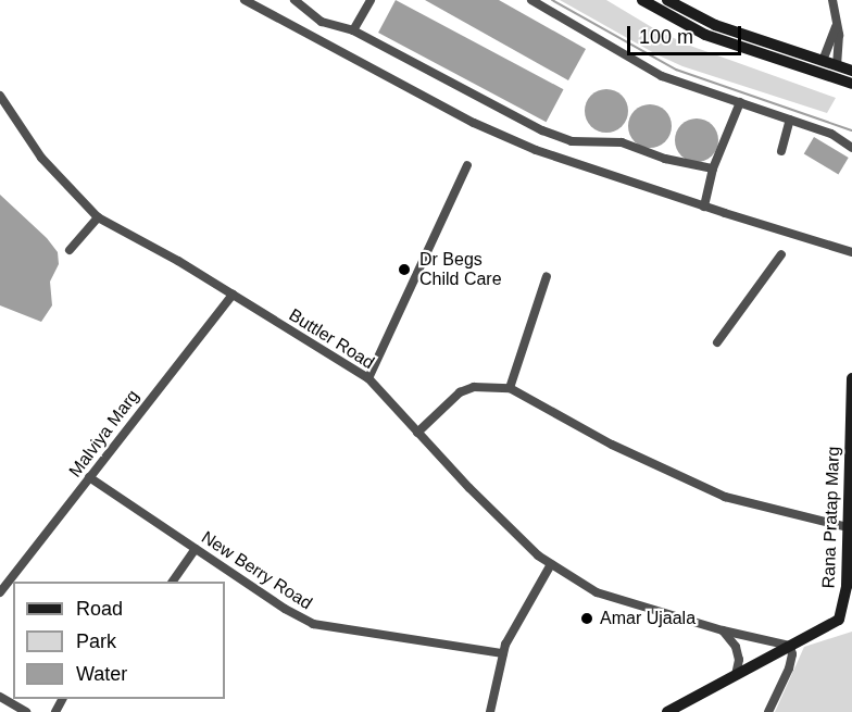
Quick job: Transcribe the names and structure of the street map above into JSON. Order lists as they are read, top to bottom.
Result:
{
  "streets": {
    "street": [
      "Buttler Road",
      "Malviya Marg",
      "Rana Pratap Marg",
      "New Berry Road"
    ]
  },
  "crossings": [
    ["Buttler Road", "Malviya Marg"],
    ["Buttler Road", "Rana Pratap Marg"],
    ["Malviya Marg", "New Berry Road"]
  ],
  "places": ["Dr Begs Child Care", "Amar Ujaala"],
  "legend": ["Road", "Park", "Water"],
  "scale_bar": "100 m"
}
